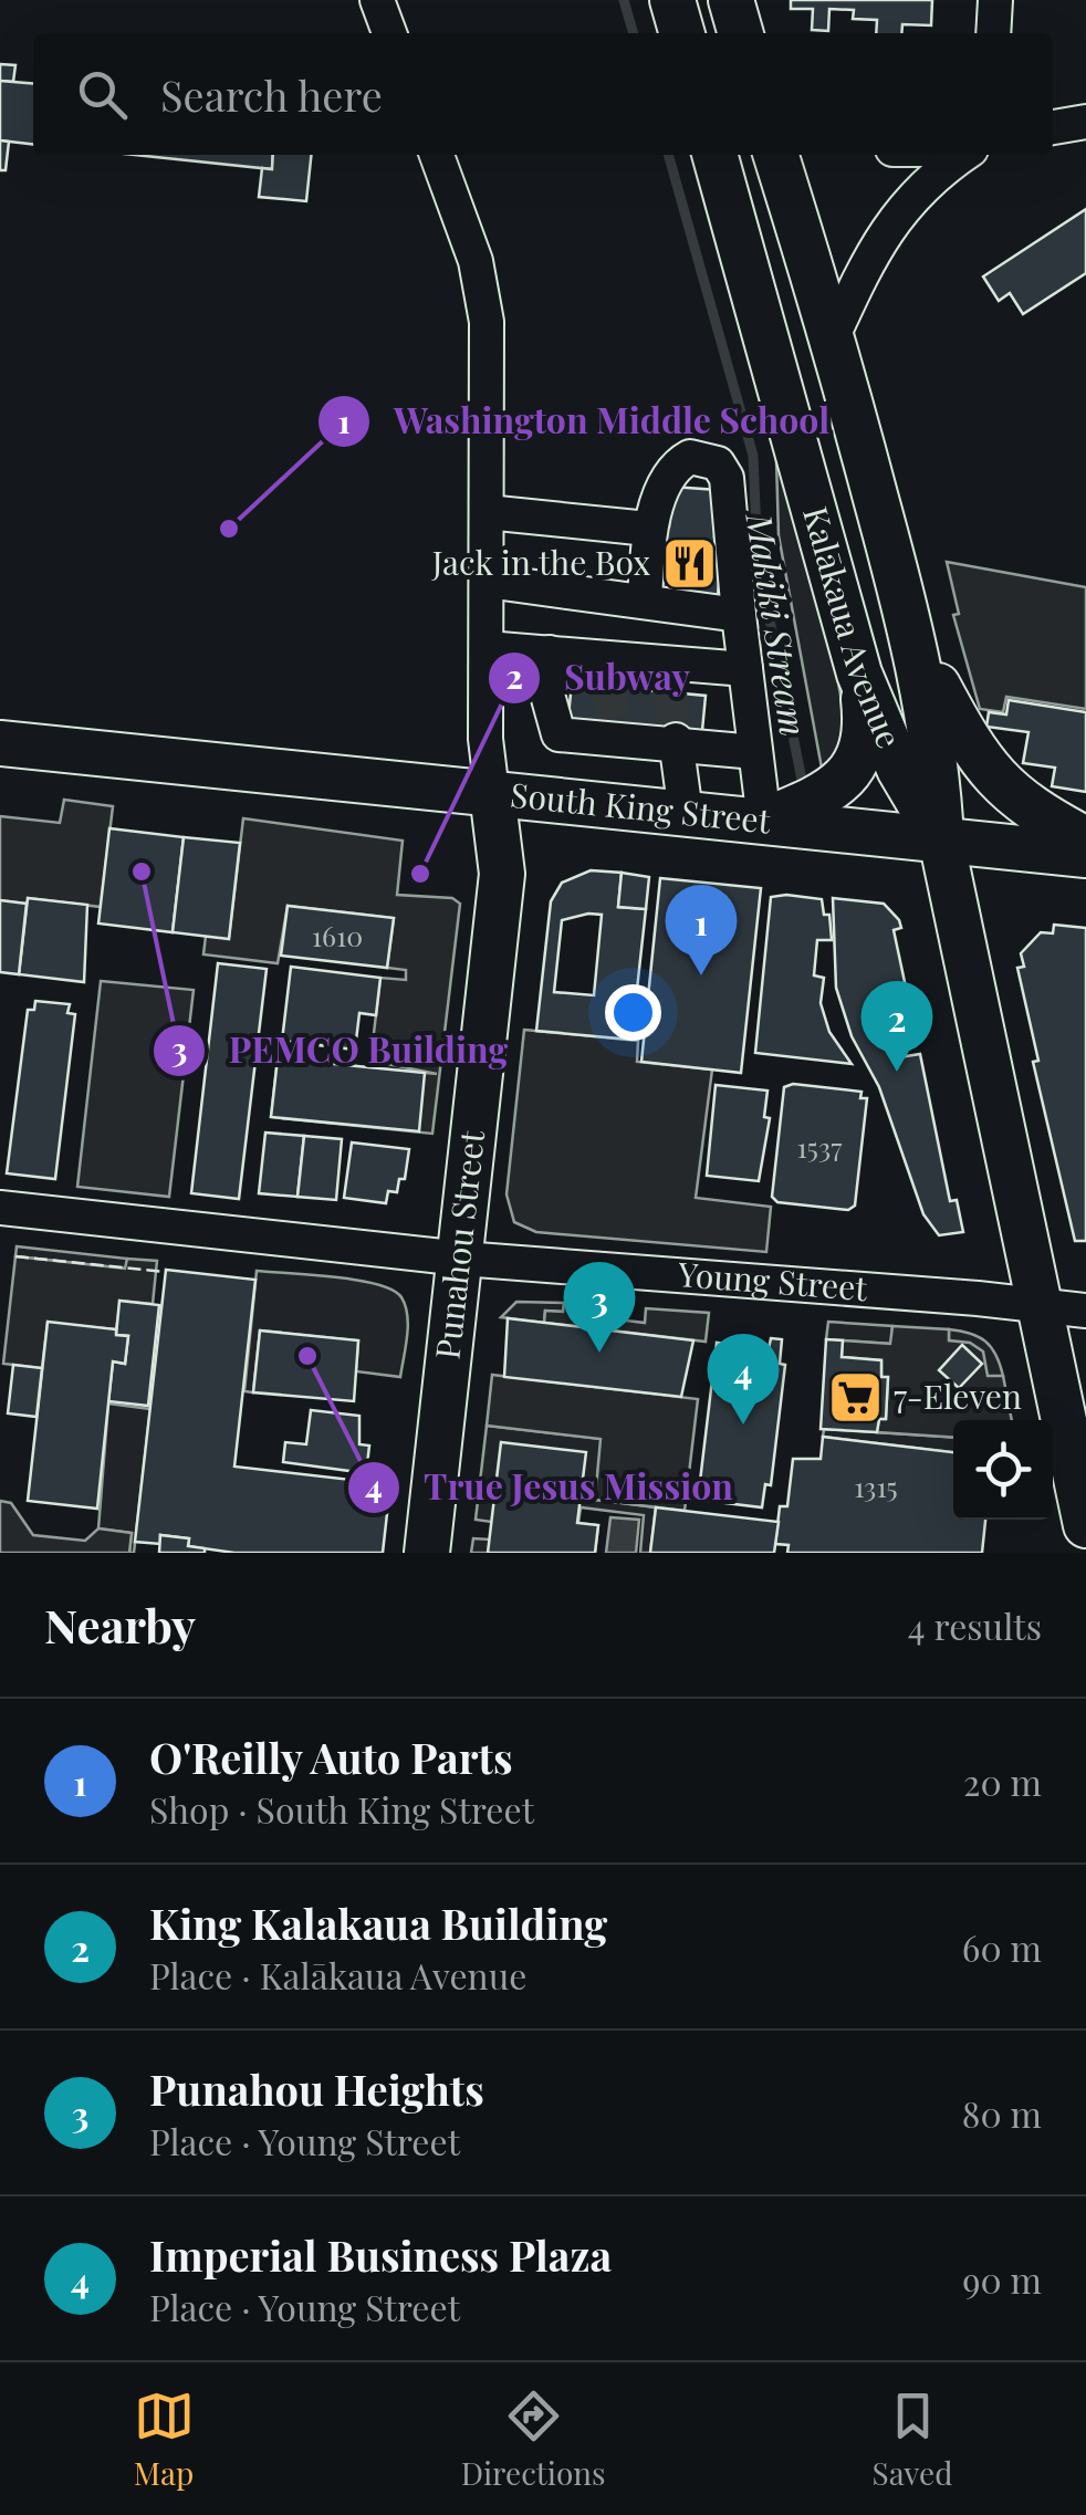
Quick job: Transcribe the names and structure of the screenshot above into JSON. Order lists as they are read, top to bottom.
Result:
{
  "streets": {
    "main road": ["Kalākaua Avenue", "South King Street", "Punahou Street"],
    "street": ["Young Street"]
  },
  "crossings": [
    ["Kalākaua Avenue", "South King Street"],
    ["Kalākaua Avenue", "Young Street"],
    ["South King Street", "Punahou Street"],
    ["Punahou Street", "Young Street"]
  ],
  "water": ["Makiki Stream"],
  "places": {
    "other": [
      "Washington Middle School",
      "PEMCO Building",
      "Subway",
      "True Jesus Mission"
    ],
    "restaurant": ["Jack in the Box"],
    "supermarket": ["7-Eleven"]
  },
  "house_numbers": ["1610", "1537", "1315"],
  "page": {
    "search": "Search here",
    "pins": [
      "1",
      "2",
      "3",
      "4"
    ],
    "heading": ["Nearby", "4 results"],
    "list": [
      {
        "mark": "1",
        "name": "O'Reilly Auto Parts",
        "note": "Shop · South King Street",
        "value": "20 m"
      },
      {
        "mark": "2",
        "name": "King Kalakaua Building",
        "note": "Place · Kalākaua Avenue",
        "value": "60 m"
      },
      {
        "mark": "3",
        "name": "Punahou Heights",
        "note": "Place · Young Street",
        "value": "80 m"
      },
      {
        "mark": "4",
        "name": "Imperial Business Plaza",
        "note": "Place · Young Street",
        "value": "90 m"
      }
    ],
    "nav": ["Map", "Directions", "Saved"]
  }
}
